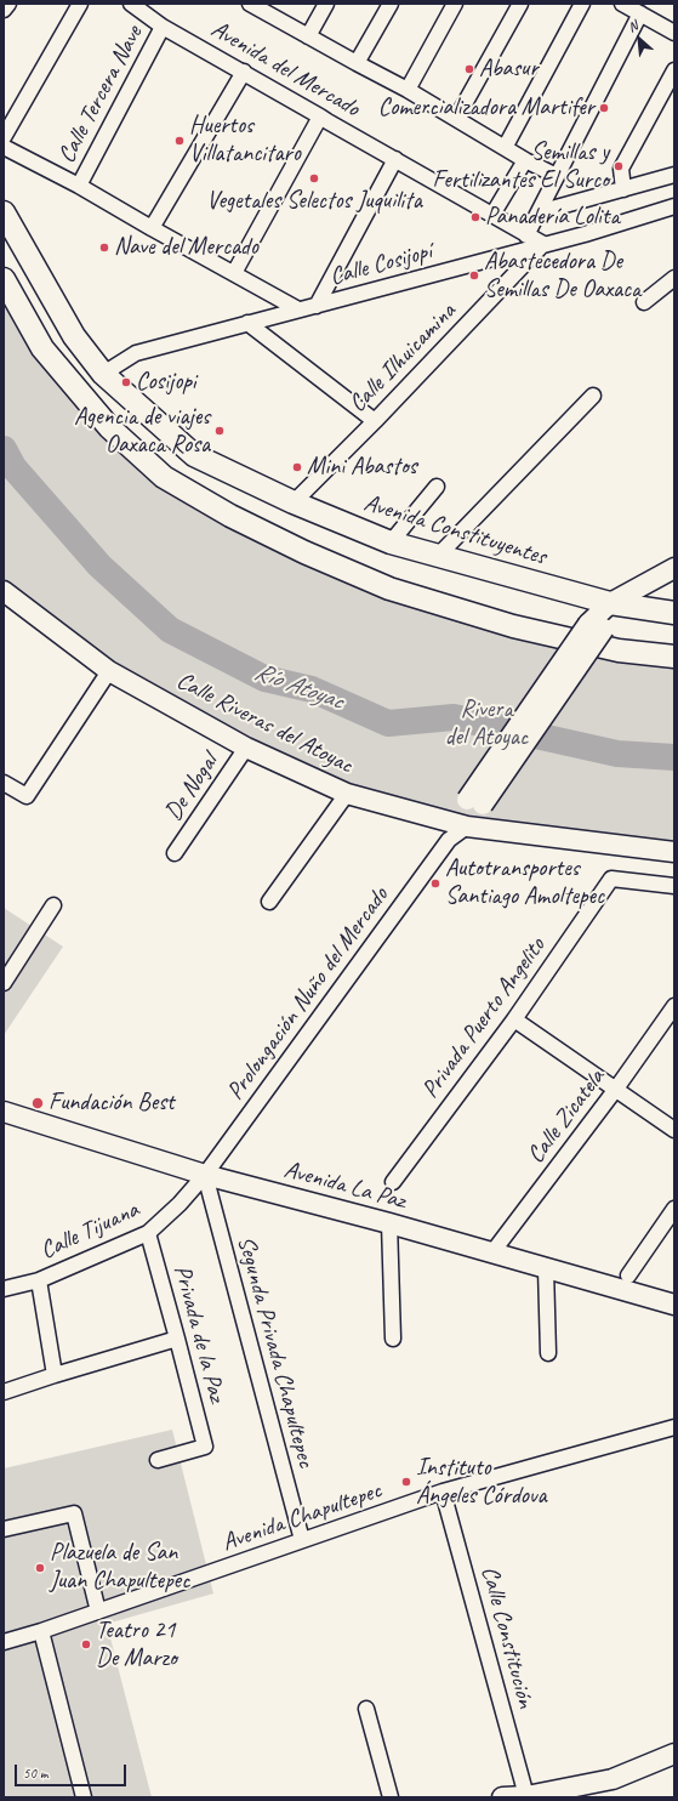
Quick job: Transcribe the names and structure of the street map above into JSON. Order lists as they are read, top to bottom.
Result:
{
  "streets": {
    "main road": ["Avenida Constituyentes"],
    "street": [
      "Avenida del Mercado",
      "Calle Tercera Nave",
      "Calle Cosijopí",
      "Calle Ilhuicamina",
      "Calle Riveras del Atoyac",
      "De Nogal",
      "Prolongación Nuño del Mercado",
      "Privada Puerto Angelito",
      "Calle Zicatela",
      "Avenida La Paz",
      "Calle Tijuana",
      "Privada de la Paz",
      "Segunda Privada Chapultepec",
      "Avenida Chapultepec",
      "Calle Constitución"
    ]
  },
  "crossings": [
    ["Avenida del Mercado", "Calle Tercera Nave"],
    ["Avenida del Mercado", "Calle Cosijopí"],
    ["Avenida del Mercado", "Calle Ilhuicamina"],
    ["Calle Cosijopí", "Calle Ilhuicamina"],
    ["Calle Cosijopí", "Avenida Constituyentes"],
    ["Calle Ilhuicamina", "Avenida Constituyentes"],
    ["Calle Riveras del Atoyac", "De Nogal"],
    ["Calle Riveras del Atoyac", "Prolongación Nuño del Mercado"],
    ["Prolongación Nuño del Mercado", "Avenida La Paz"],
    ["Prolongación Nuño del Mercado", "Calle Tijuana"],
    ["Prolongación Nuño del Mercado", "Segunda Privada Chapultepec"],
    ["Calle Zicatela", "Avenida La Paz"],
    ["Avenida La Paz", "Calle Tijuana"],
    ["Avenida La Paz", "Segunda Privada Chapultepec"],
    ["Calle Tijuana", "Privada de la Paz"],
    ["Calle Tijuana", "Segunda Privada Chapultepec"],
    ["Segunda Privada Chapultepec", "Avenida Chapultepec"],
    ["Avenida Chapultepec", "Calle Constitución"]
  ],
  "water": ["Río Atoyac"],
  "parks": ["Rivera del Atoyac"],
  "places": [
    "Abasur",
    "Comercializadora Martifer",
    "Huertos Villatancitaro",
    "Semillas y Fertilizantes El Surco",
    "Vegetales Selectos Juquilita",
    "Panadería Lolita",
    "Nave del Mercado",
    "Abastecedora De Semillas De Oaxaca",
    "Cosijopi",
    "Agencia de viajes Oaxaca Rosa",
    "Mini Abastos",
    "Autotransportes Santiago Amoltepec",
    "Fundación Best",
    "Instituto Ángeles Córdova",
    "Plazuela de San Juan Chapultepec",
    "Teatro 21 De Marzo"
  ],
  "scale_bar": "50 m",
  "north": "top left"
}
